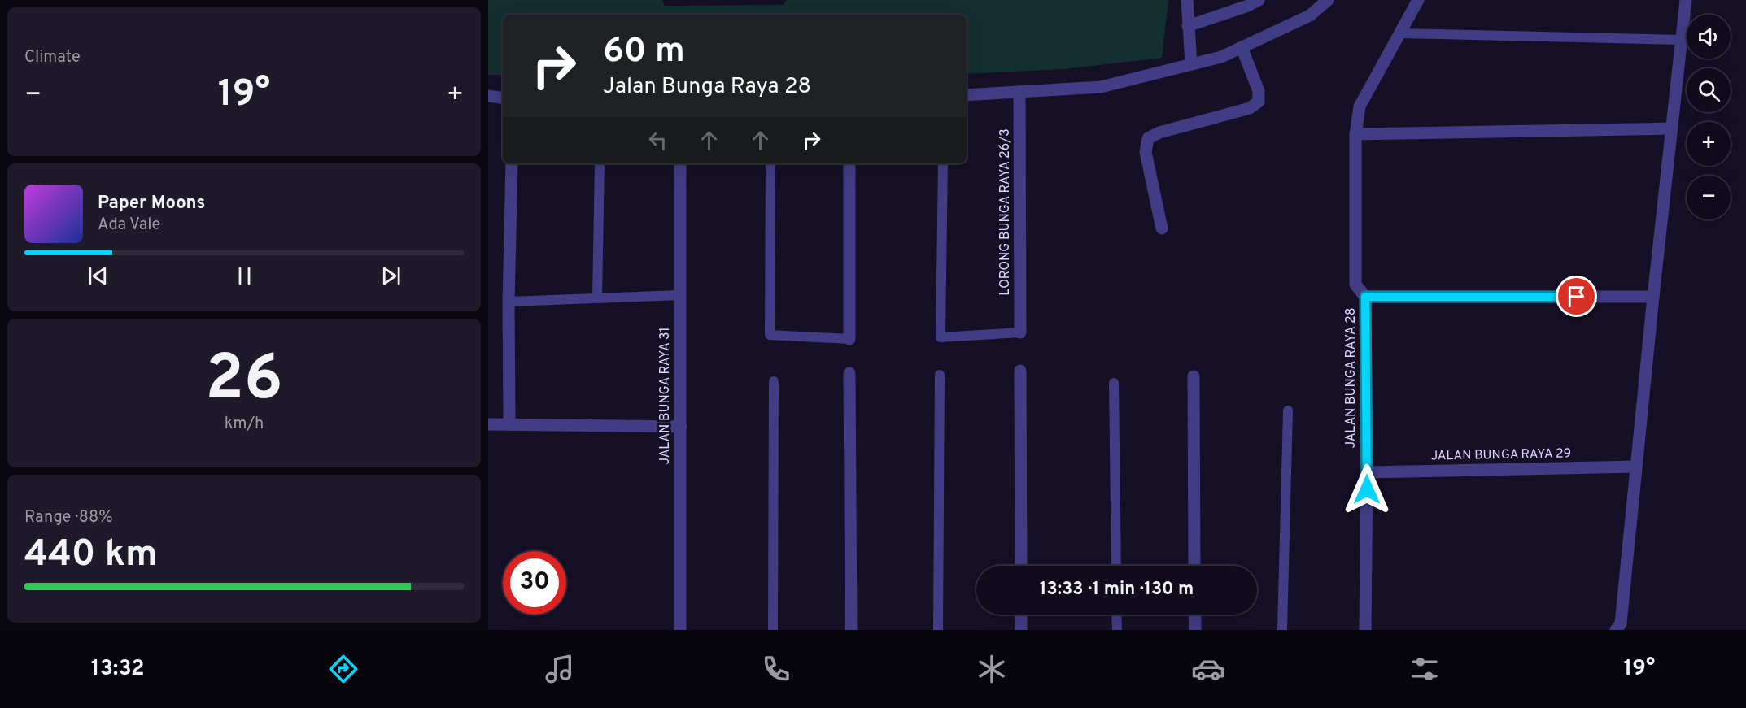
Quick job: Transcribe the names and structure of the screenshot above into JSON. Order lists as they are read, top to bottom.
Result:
{
  "streets": {
    "street": [
      "LORONG BUNGA RAYA 26/3",
      "JALAN BUNGA RAYA 28",
      "JALAN BUNGA RAYA 31",
      "JALAN BUNGA RAYA 29"
    ]
  },
  "crossings": [
    ["JALAN BUNGA RAYA 28", "JALAN BUNGA RAYA 29"]
  ],
  "page": {
    "tile": [
      "Climate",
      ["26", "km/h"],
      ["Range · 88%", "440 km"]
    ],
    "map_buttons": ["+", "−"],
    "turn": ["60 m", "Jalan Bunga Raya 28"],
    "heat": ["−", "19°", "+"],
    "song": ["Paper Moons", "Ada Vale"],
    "limit": "30",
    "trip": "13:33 · 1 min · 130 m",
    "tabs": ["13:32", "19°"]
  }
}
